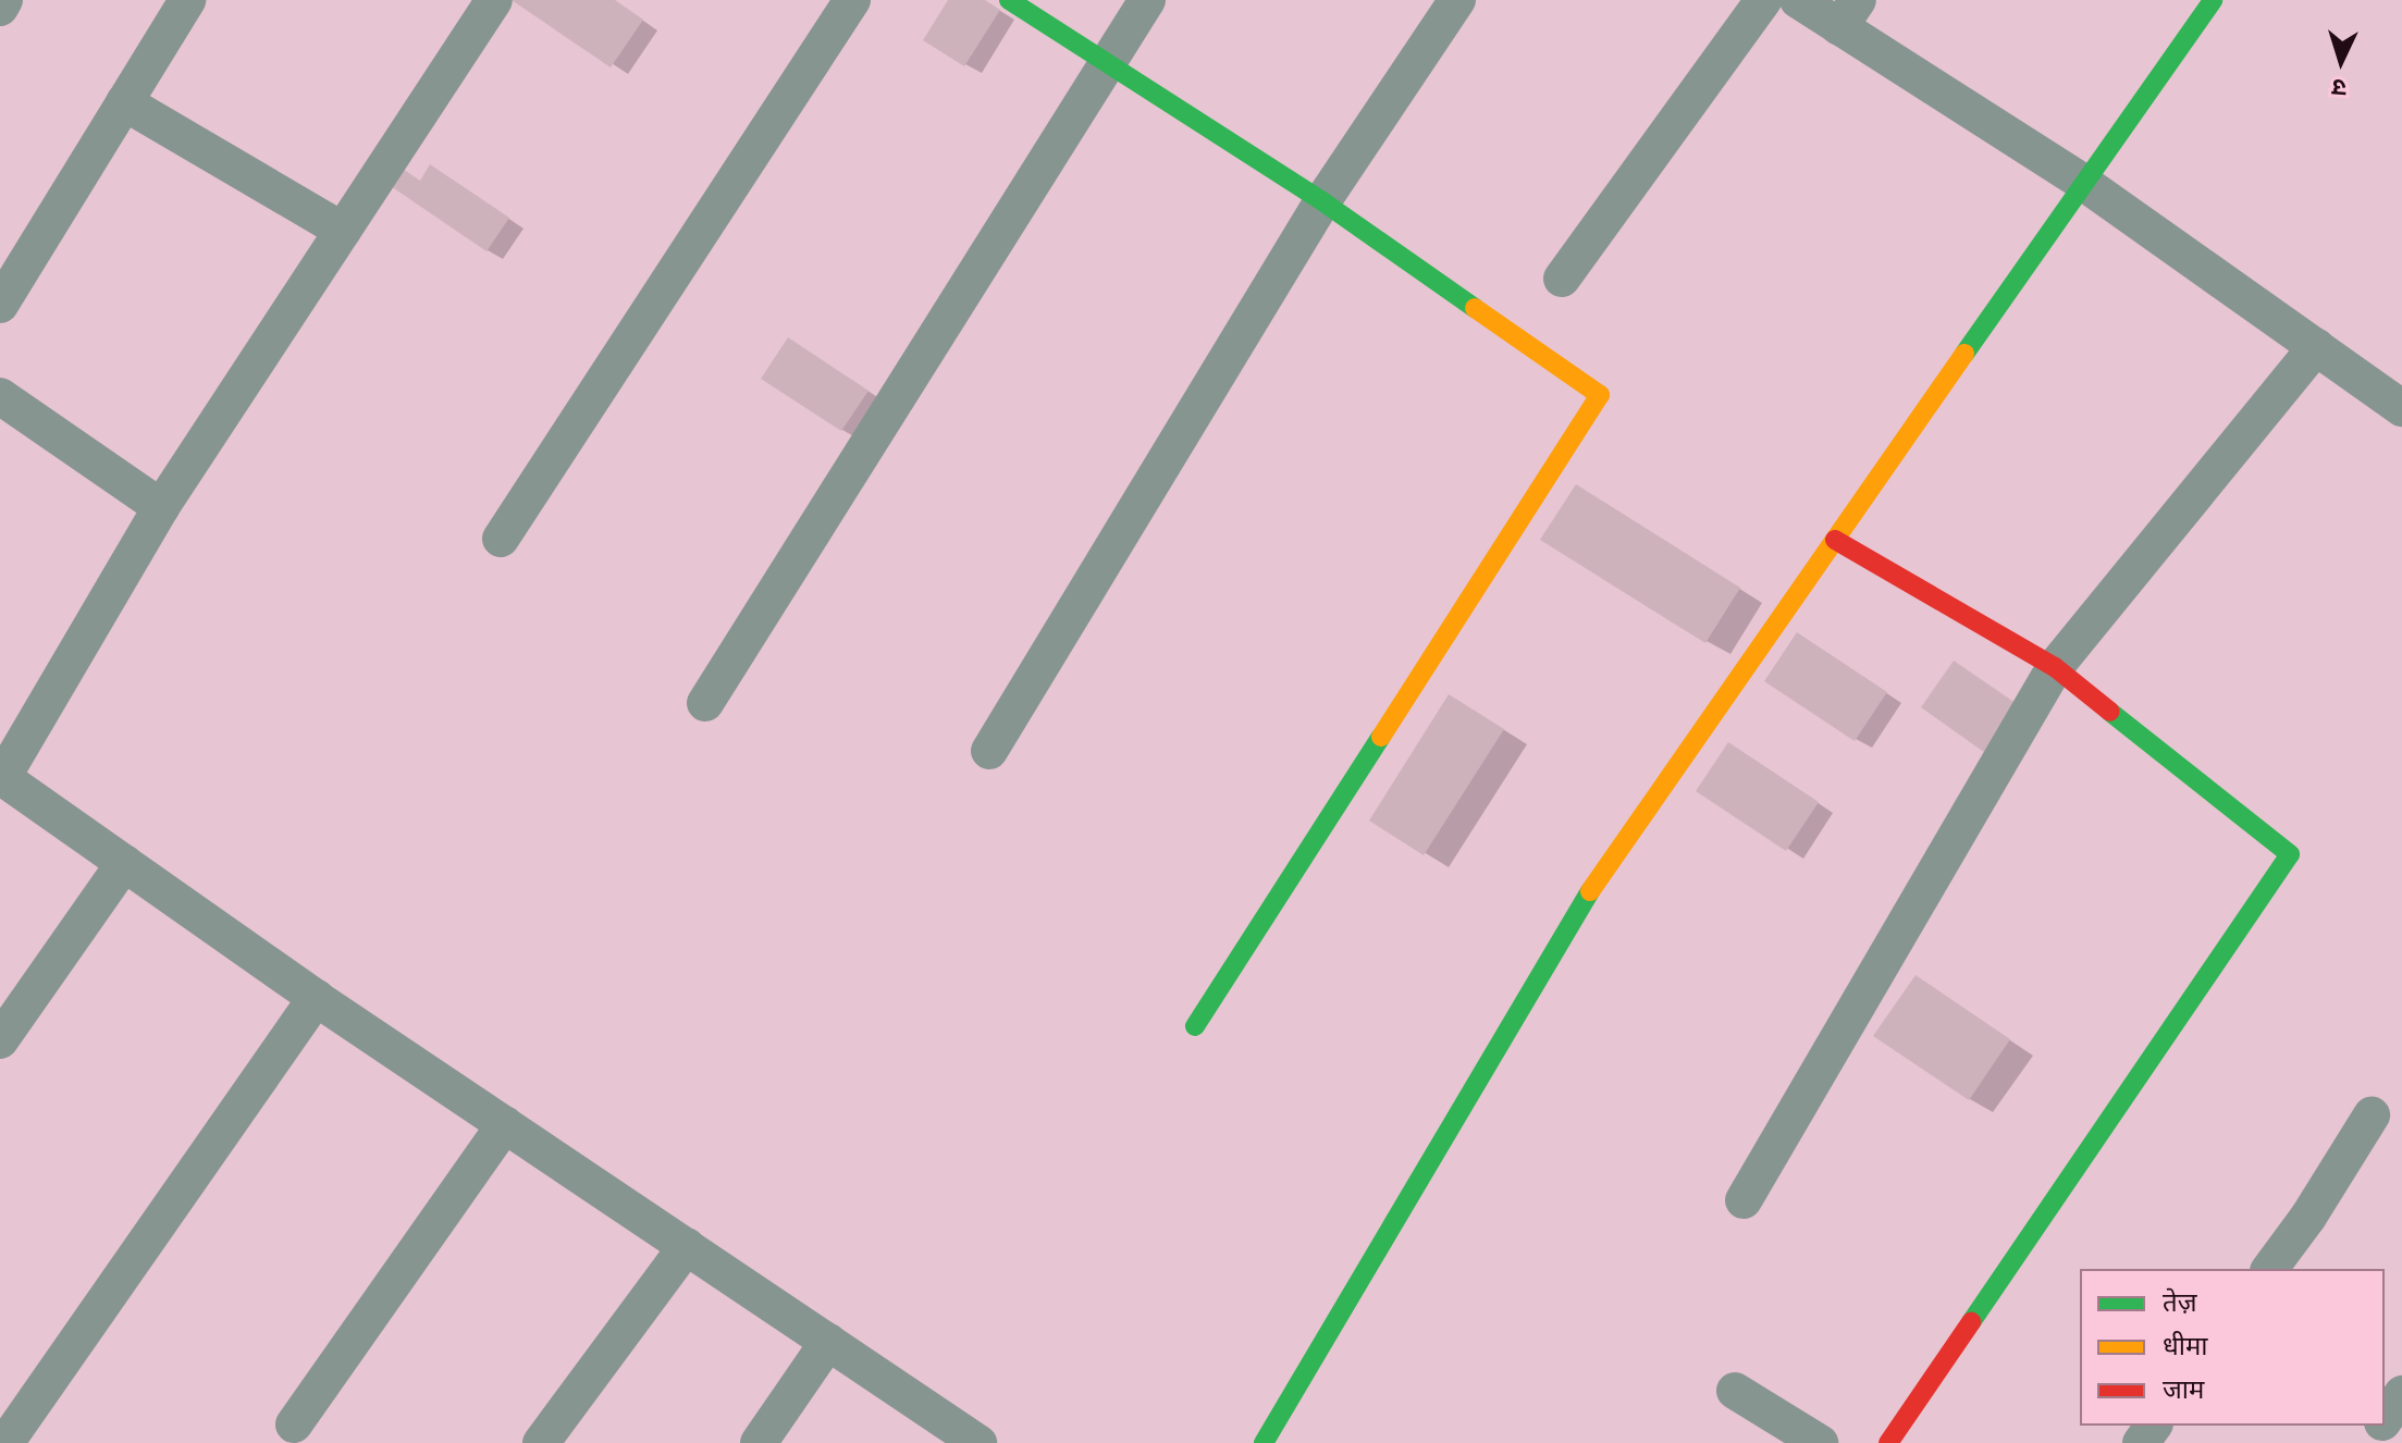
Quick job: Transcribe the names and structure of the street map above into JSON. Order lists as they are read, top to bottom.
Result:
{
  "legend": ["तेज़", "धीमा", "जाम"],
  "north": "bottom"
}
